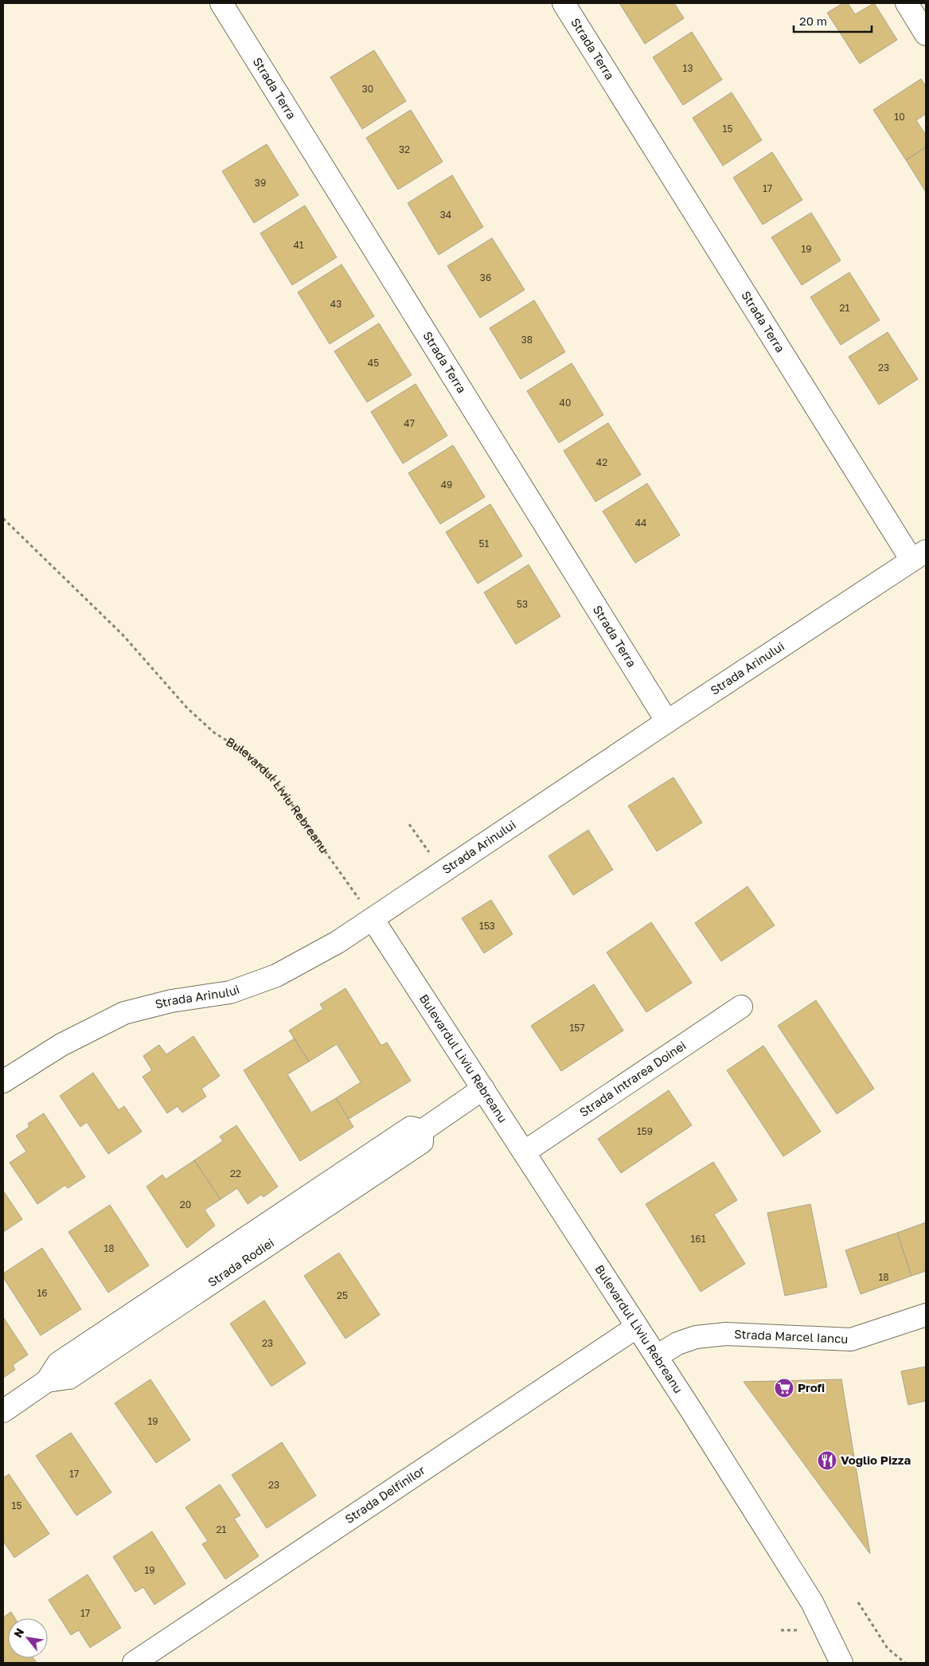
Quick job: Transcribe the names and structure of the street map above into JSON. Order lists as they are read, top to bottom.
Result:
{
  "streets": {
    "street": [
      "Strada Terra",
      "Strada Arinului",
      "Bulevardul Liviu Rebreanu",
      "Strada Intrarea Doinei",
      "Strada Rodiei",
      "Strada Marcel Iancu",
      "Strada Delfinilor"
    ]
  },
  "crossings": [
    ["Strada Terra", "Strada Arinului"],
    ["Strada Arinului", "Bulevardul Liviu Rebreanu"],
    ["Bulevardul Liviu Rebreanu", "Strada Intrarea Doinei"],
    ["Bulevardul Liviu Rebreanu", "Strada Rodiei"],
    ["Bulevardul Liviu Rebreanu", "Strada Marcel Iancu"],
    ["Bulevardul Liviu Rebreanu", "Strada Delfinilor"]
  ],
  "places": {
    "supermarket": ["Profi"],
    "restaurant": ["Voglio Pizza"]
  },
  "house_numbers": [
    "13",
    "30",
    "10",
    "15",
    "32",
    "39",
    "17",
    "34",
    "41",
    "19",
    "36",
    "43",
    "21",
    "38",
    "45",
    "23",
    "40",
    "47",
    "42",
    "49",
    "44",
    "51",
    "53",
    "153",
    "157",
    "159",
    "22",
    "20",
    "161",
    "18",
    "18",
    "16",
    "25",
    "23",
    "19",
    "17",
    "23",
    "15",
    "21",
    "19",
    "17"
  ],
  "scale_bar": "20 m",
  "north": "top left"
}
